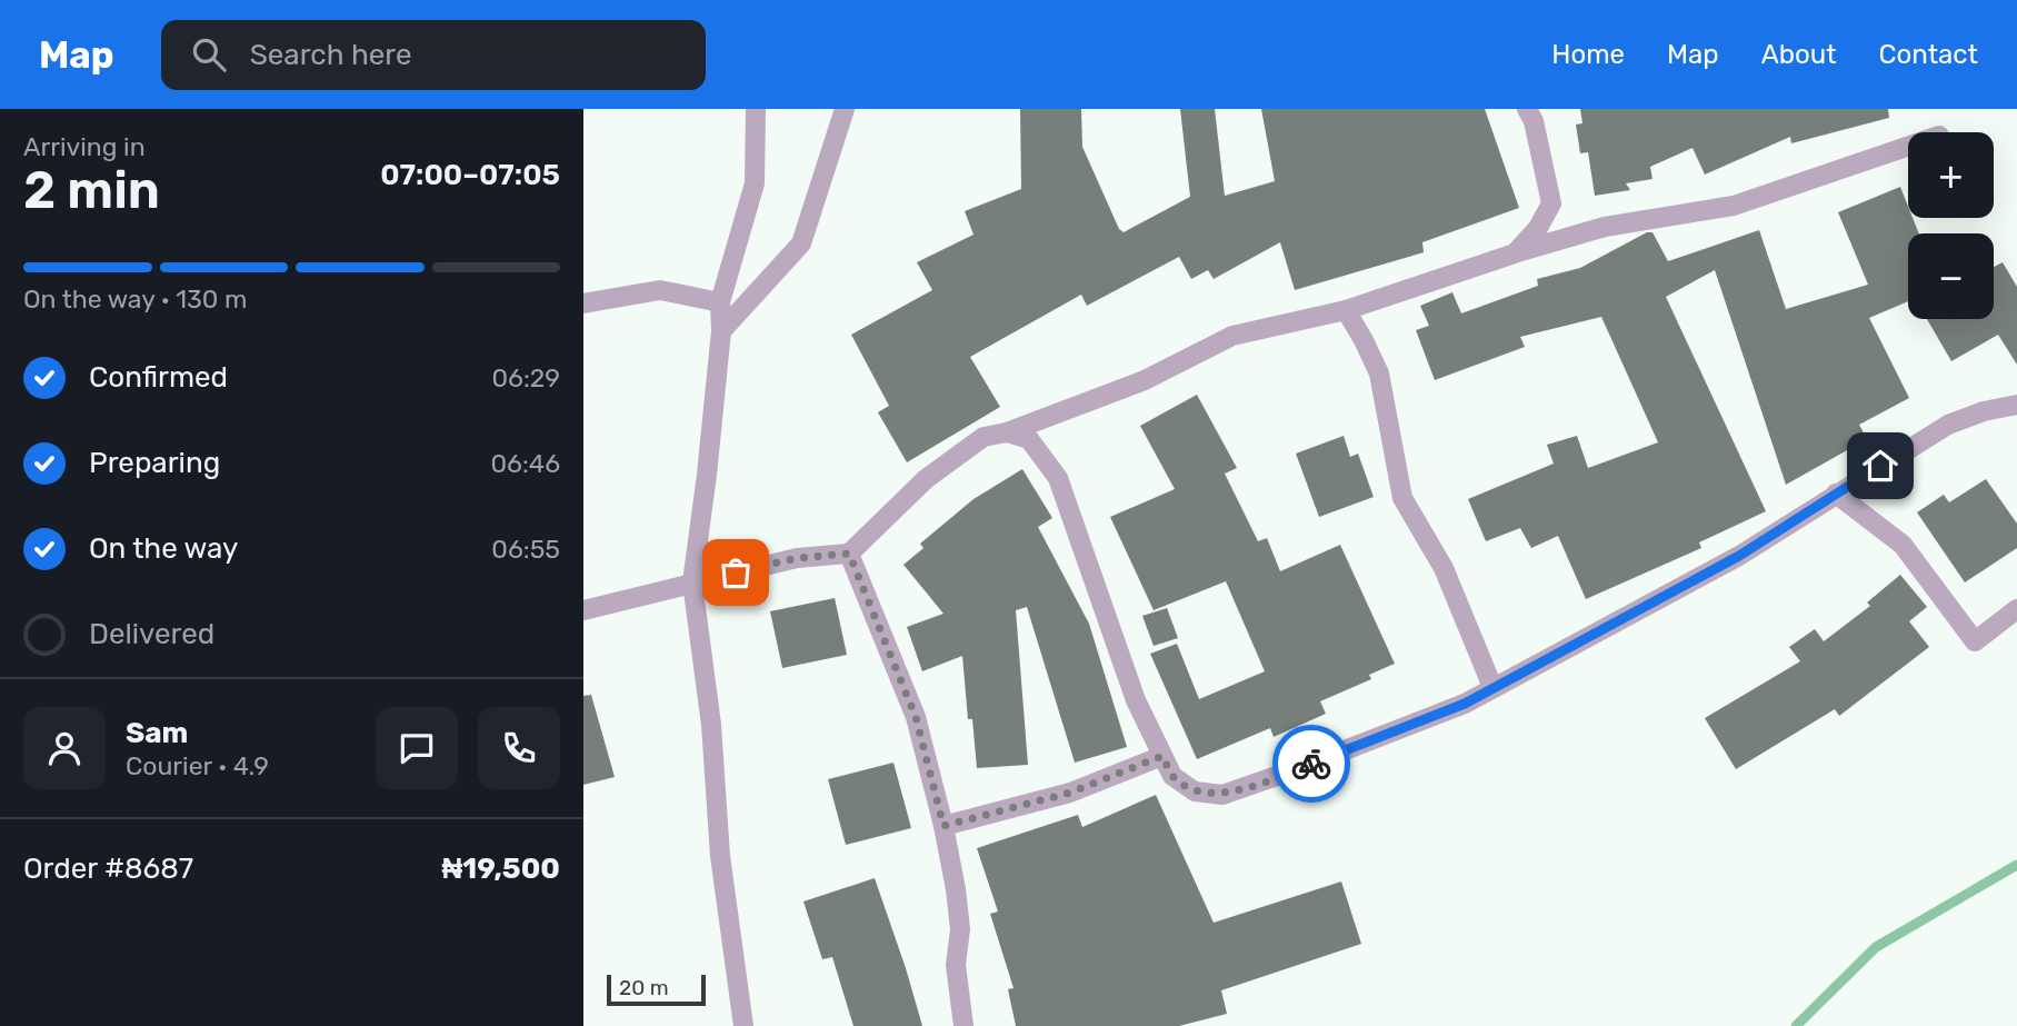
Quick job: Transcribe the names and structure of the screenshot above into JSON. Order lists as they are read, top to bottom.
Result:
{
  "scale_bar": "20 m",
  "page": {
    "header": "Map",
    "search": "Search here",
    "nav": [
      "Home",
      "Map",
      "About",
      "Contact"
    ],
    "heading": ["2 min", "Arriving in", "07:00–07:05"],
    "panel": [
      "Sam",
      "Courier · 4.9",
      "Order #8687",
      "₦19,500"
    ],
    "map_buttons": ["+", "−"],
    "bar": "On the way · 130 m",
    "list": [
      ["Confirmed", "06:29"],
      ["Preparing", "06:46"],
      ["On the way", "06:55"],
      "Delivered"
    ],
    "scale": "20 m"
  }
}
